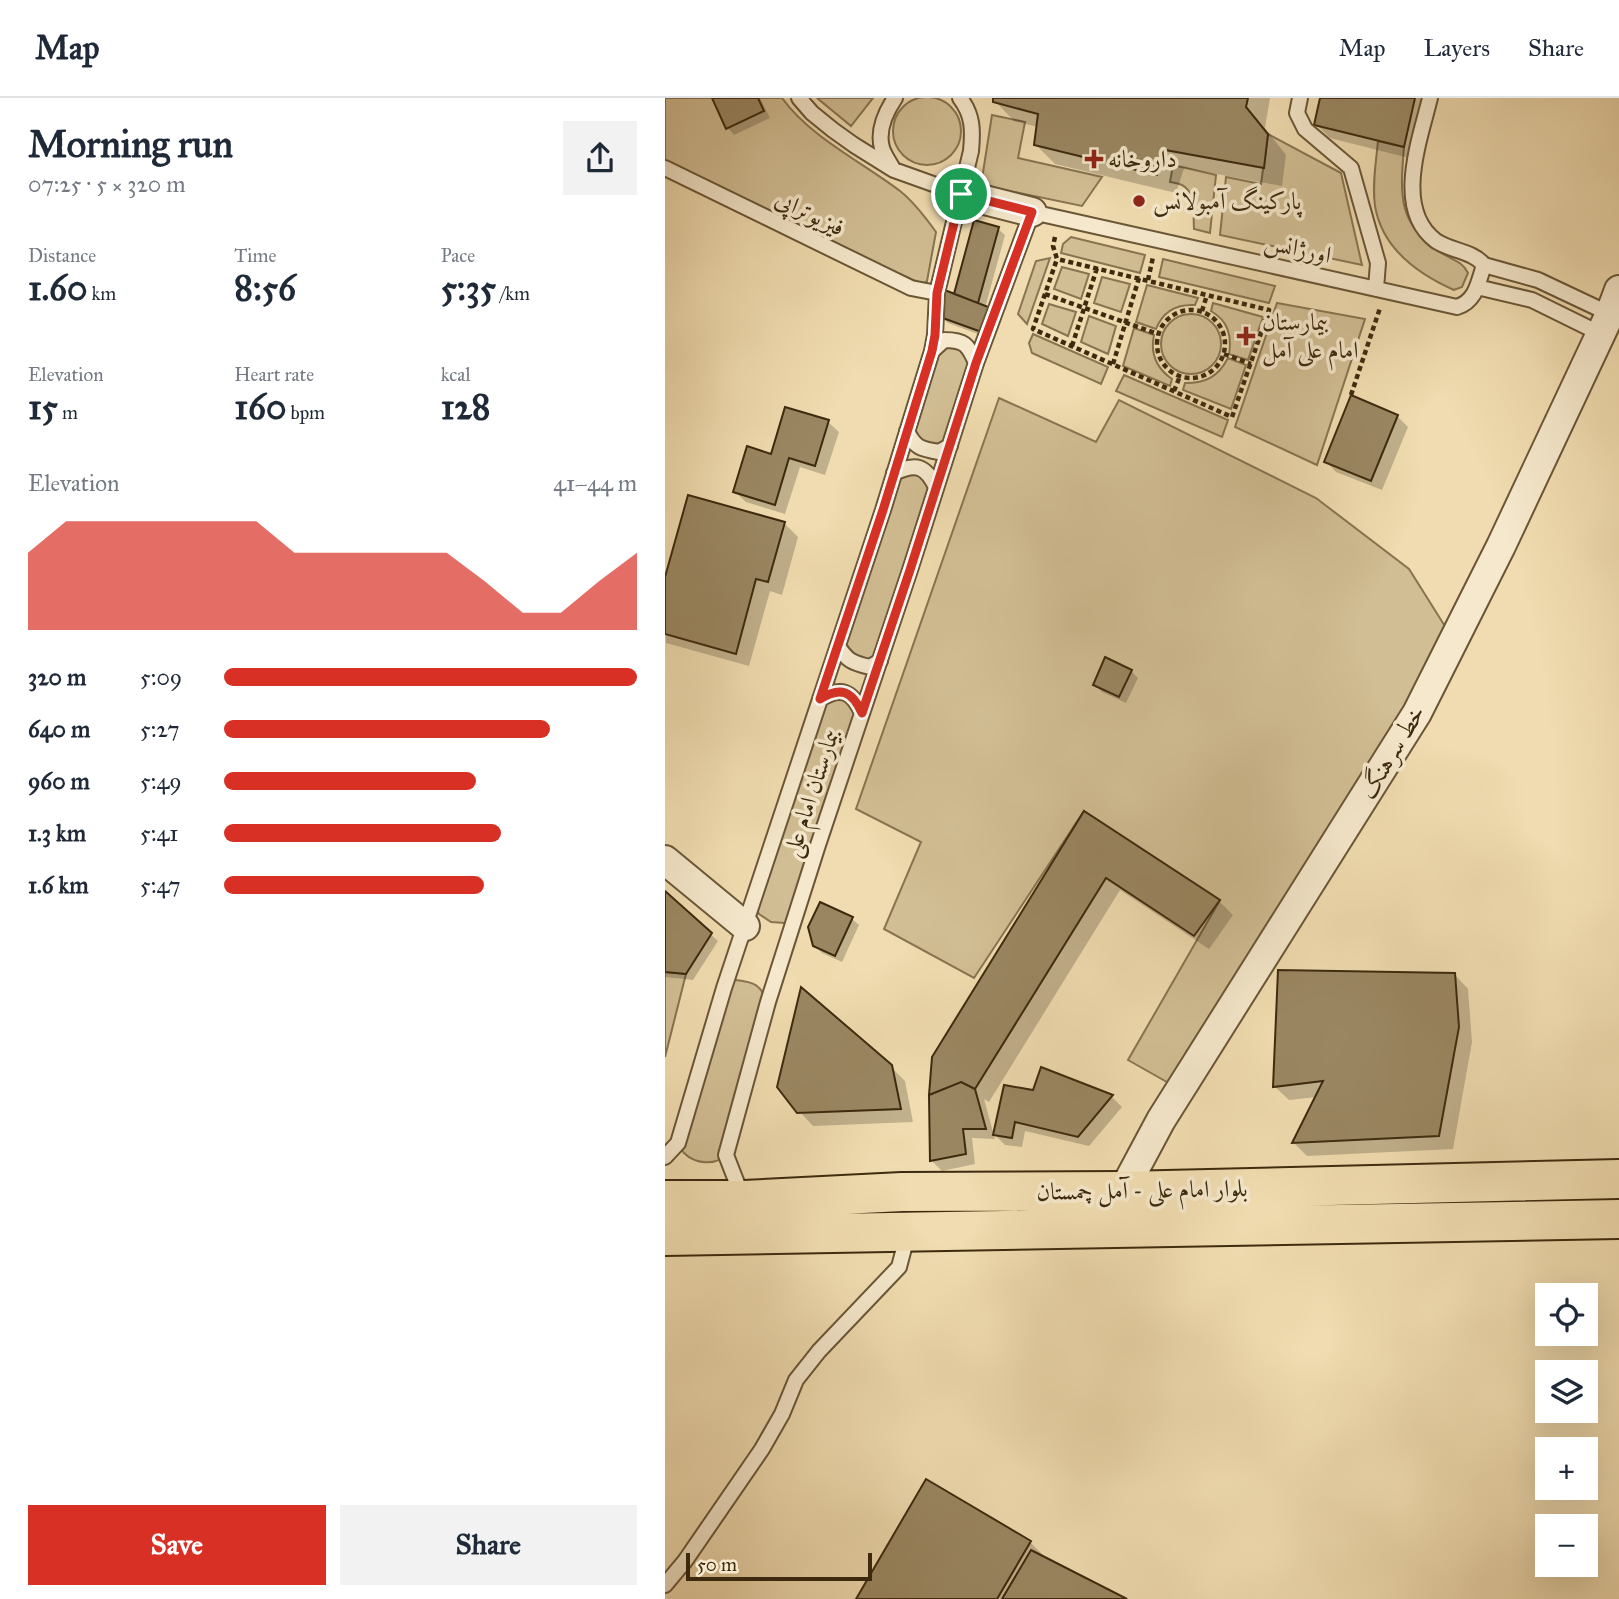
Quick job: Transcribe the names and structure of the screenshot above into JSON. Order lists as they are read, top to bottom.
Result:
{
  "streets": {
    "main road": ["بلوار امام علی - آمل چمستان"],
    "street": ["خط سرهنگ"],
    "lane": ["فیزیوتراپی", "اورژانس", "بیمارستان امام علی"]
  },
  "crossings": [
    ["فیزیوتراپی", "بیمارستان امام علی"],
    ["خط سرهنگ", "بلوار امام علی - آمل چمستان"],
    ["بیمارستان امام علی", "بلوار امام علی - آمل چمستان"]
  ],
  "places": {
    "health": ["داروخانه", "بیمارستان امام علی آمل"],
    "other": ["پارکینگ آمبولانس"]
  },
  "scale_bar": "50 m",
  "page": {
    "header": "Map",
    "nav": ["Map", "Layers", "Share"],
    "heading": ["Morning run", "07:25 · 5 × 320 m"],
    "stats": [
      ["Distance", "1.60 km"],
      ["Time", "8:56"],
      ["Pace", "5:35 /km"],
      ["Elevation", "15 m"],
      ["Heart rate", "160 bpm"],
      ["kcal", "128"]
    ],
    "chart": ["Elevation", "41–44 m"],
    "list": [
      {
        "name": "320 m",
        "note": "5:09"
      },
      {
        "name": "640 m",
        "note": "5:27"
      },
      {
        "name": "960 m",
        "note": "5:49"
      },
      {
        "name": "1.3 km",
        "note": "5:41"
      },
      {
        "name": "1.6 km",
        "note": "5:47"
      }
    ],
    "map_buttons": ["+", "−"],
    "buttons": ["Save", "Share"],
    "scale": "50 m"
  }
}
